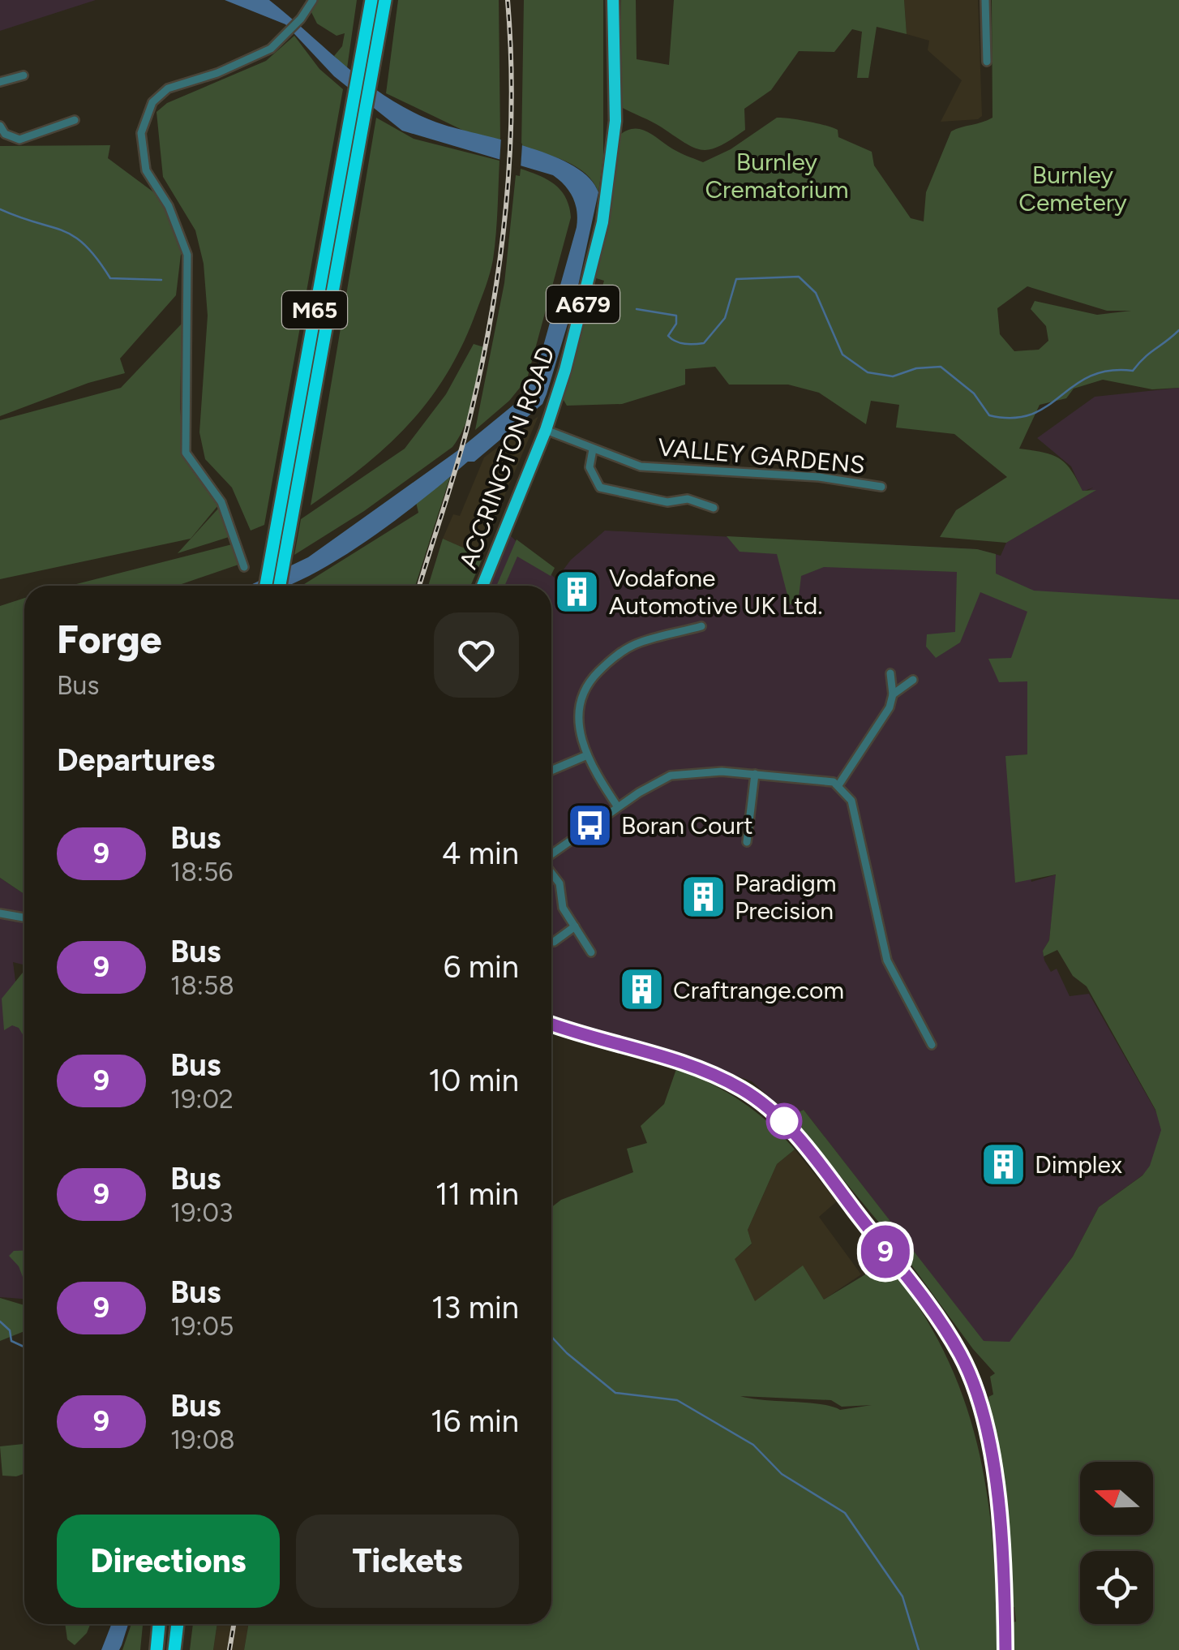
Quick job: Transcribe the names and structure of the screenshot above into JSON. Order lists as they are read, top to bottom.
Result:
{
  "streets": {
    "highway": ["A679", "M65", "ACCRINGTON ROAD"],
    "street": ["VALLEY GARDENS"]
  },
  "crossings": [
    ["VALLEY GARDENS", "ACCRINGTON ROAD"]
  ],
  "parks": ["Burnley Crematorium", "Burnley Cemetery"],
  "places": {
    "building": [
      "Vodafone Automotive UK Ltd.",
      "Paradigm Precision",
      "Craftrange.com",
      "Dimplex"
    ],
    "bus stop": ["Boran Court"]
  },
  "lines": ["bus line 9"],
  "north": "left",
  "page": {
    "on_map": "9",
    "heading": [
      ["Forge", "Bus"],
      "Departures"
    ],
    "list": [
      {
        "mark": "9",
        "name": "Bus",
        "note": "18:56",
        "value": "4 min"
      },
      {
        "mark": "9",
        "name": "Bus",
        "note": "18:58",
        "value": "6 min"
      },
      {
        "mark": "9",
        "name": "Bus",
        "note": "19:02",
        "value": "10 min"
      },
      {
        "mark": "9",
        "name": "Bus",
        "note": "19:03",
        "value": "11 min"
      },
      {
        "mark": "9",
        "name": "Bus",
        "note": "19:05",
        "value": "13 min"
      },
      {
        "mark": "9",
        "name": "Bus",
        "note": "19:08",
        "value": "16 min"
      }
    ],
    "buttons": ["Directions", "Tickets"]
  }
}
